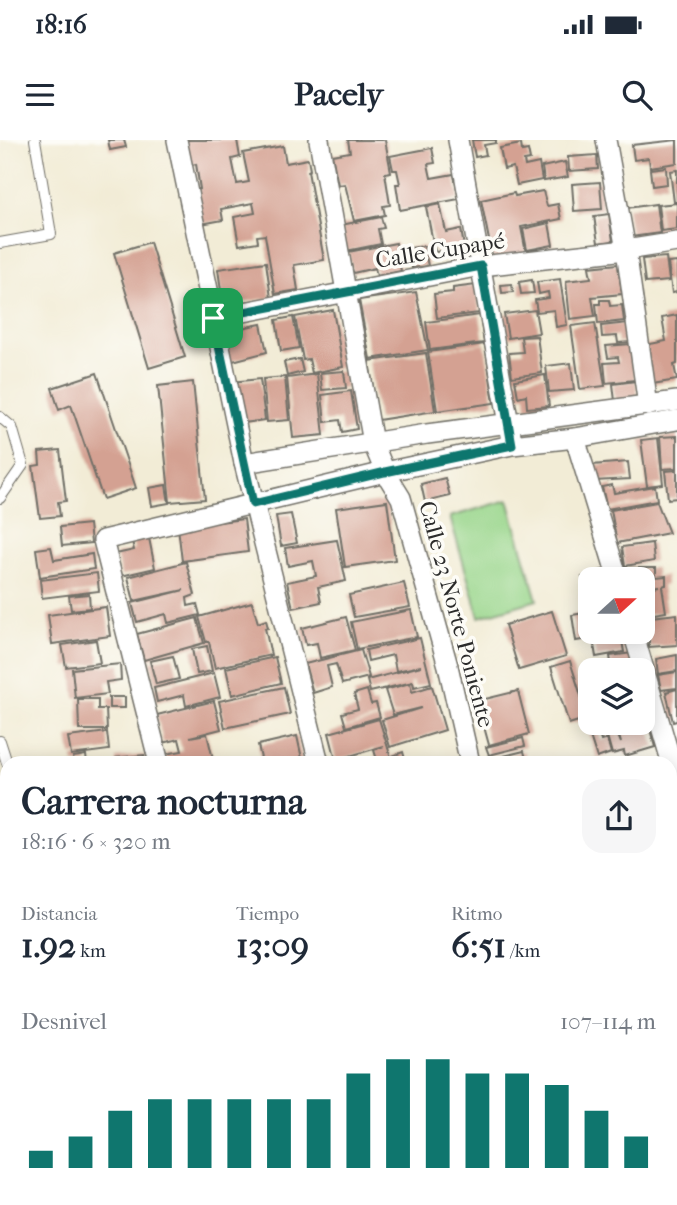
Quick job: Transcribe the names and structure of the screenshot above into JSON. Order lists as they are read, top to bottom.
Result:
{
  "streets": {
    "street": ["Calle Cupapé", "Calle 23 Norte Poniente"]
  },
  "crossings": [
    ["Calle Cupapé", "Calle 23 Norte Poniente"]
  ],
  "north": "right",
  "page": {
    "status": "18:16",
    "header": "Pacely",
    "heading": ["Carrera nocturna", "18:16 · 6 × 320 m"],
    "stats": [
      ["Distancia", "1.92 km"],
      ["Tiempo", "13:09"],
      ["Ritmo", "6:51 /km"]
    ],
    "chart": ["Desnivel", "107–114 m"]
  }
}
